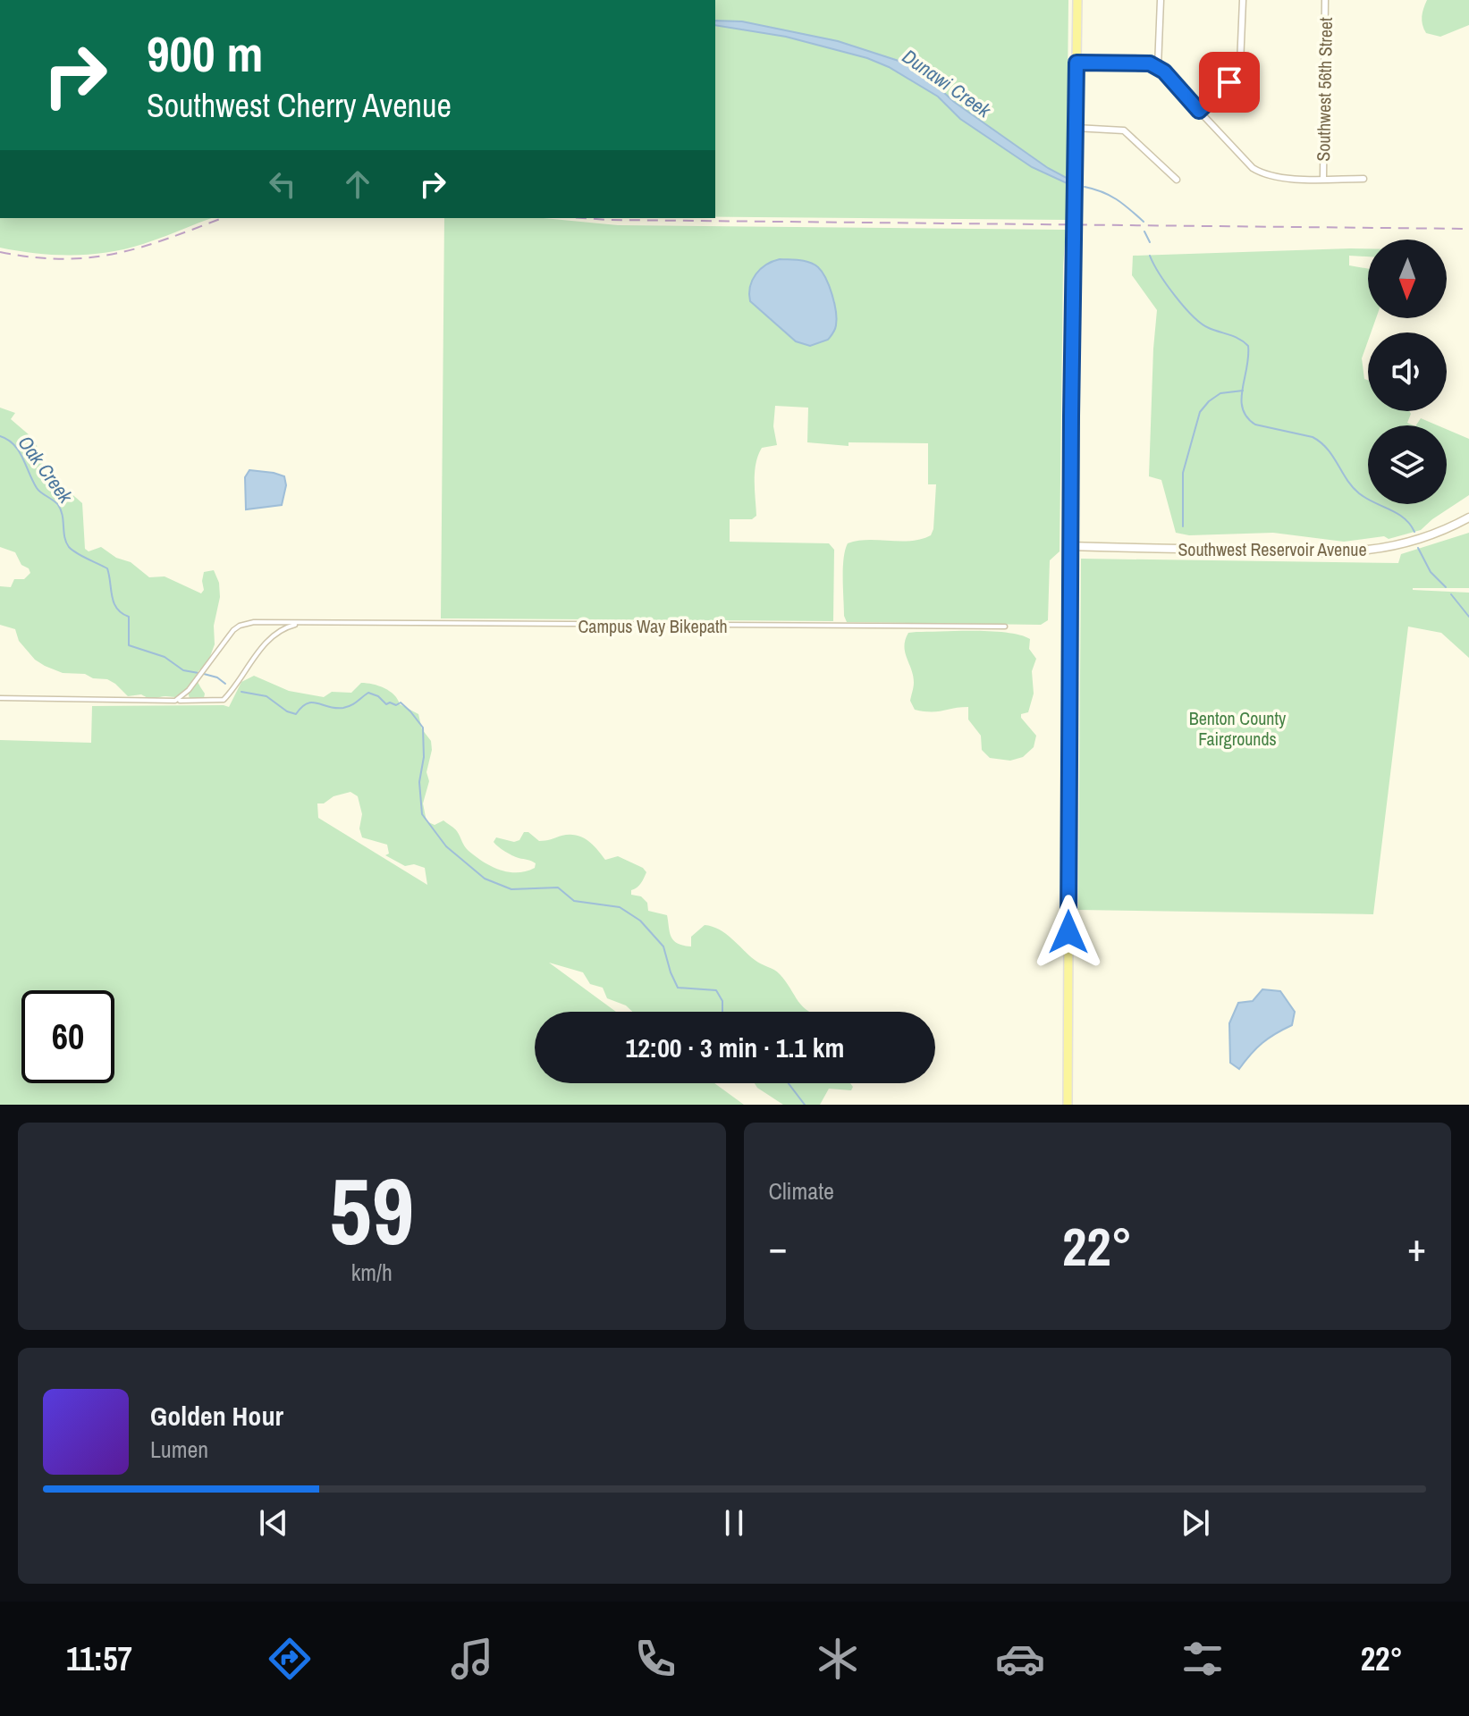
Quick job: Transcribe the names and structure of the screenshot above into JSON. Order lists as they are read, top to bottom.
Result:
{
  "streets": {
    "main road": ["Southwest Reservoir Avenue"],
    "street": ["Southwest 56th Street", "Campus Way Bikepath"]
  },
  "water": ["Dunawi Creek", "Oak Creek"],
  "parks": ["Benton County Fairgrounds"],
  "north": "bottom",
  "page": {
    "turn": ["900 m", "Southwest Cherry Avenue"],
    "limit": "60",
    "trip": "12:00 · 3 min · 1.1 km",
    "tile": [
      ["59", "km/h"],
      "Climate"
    ],
    "heat": ["−", "22°", "+"],
    "song": ["Golden Hour", "Lumen"],
    "tabs": ["11:57", "22°"]
  }
}
